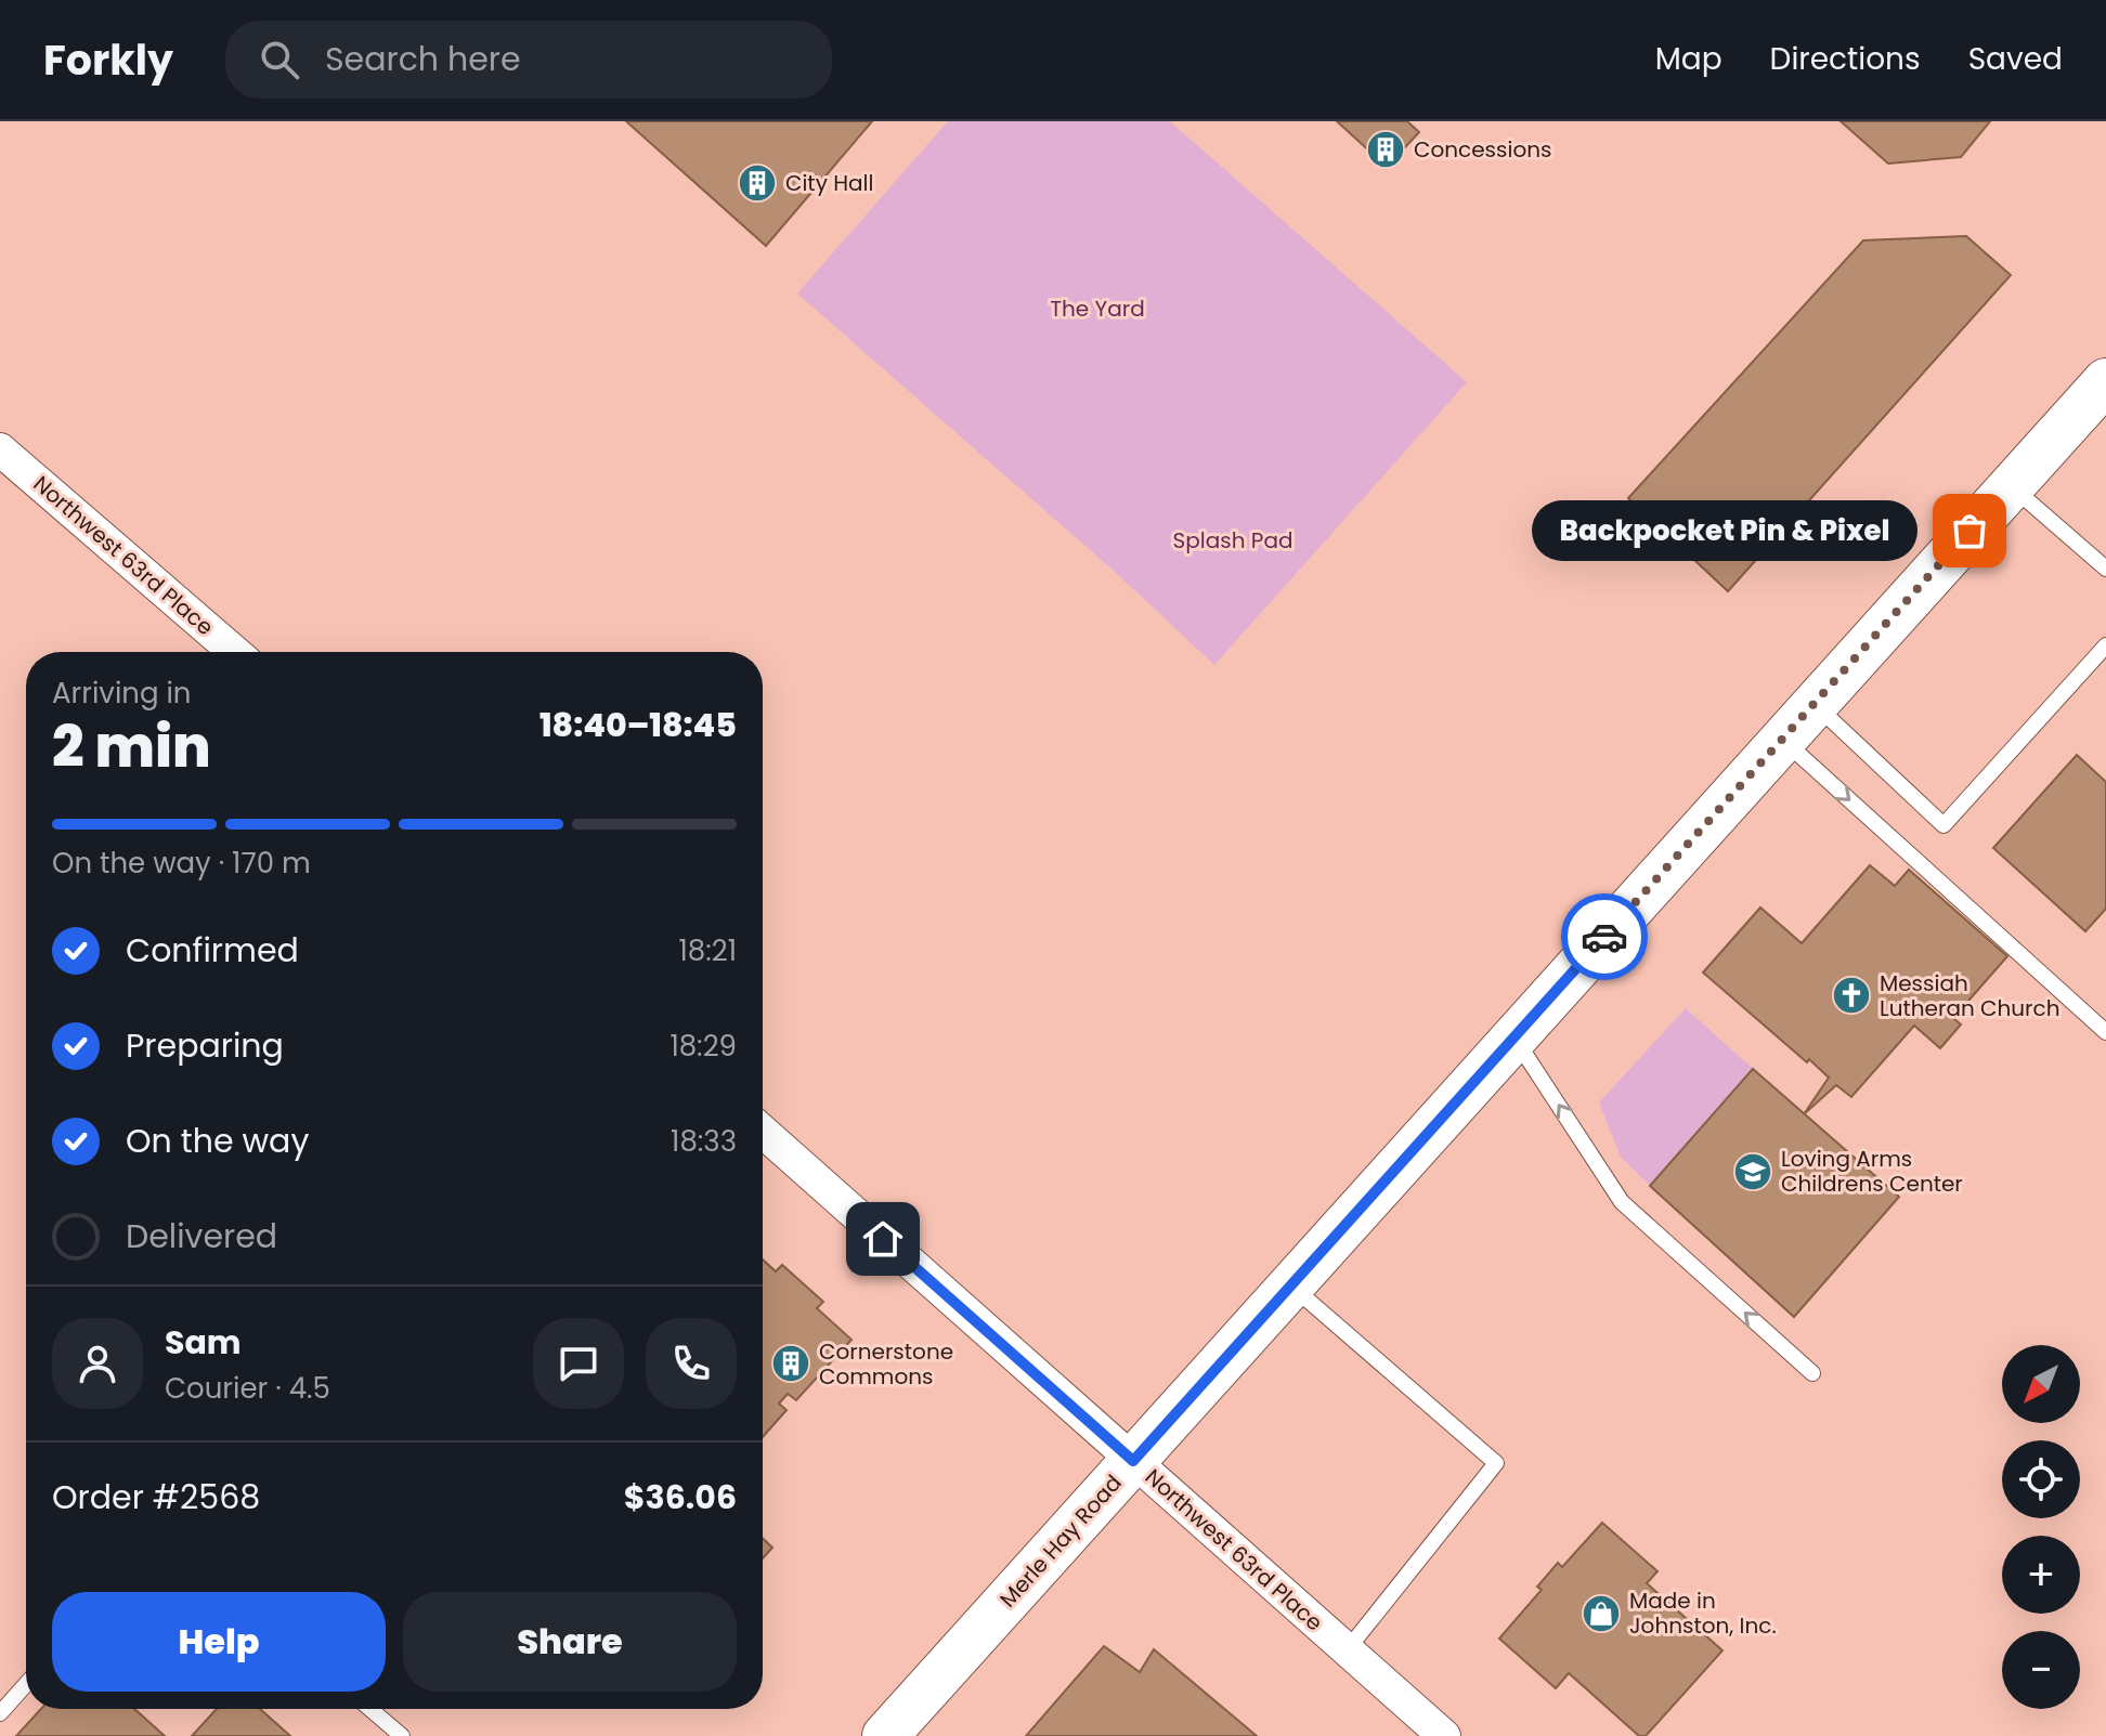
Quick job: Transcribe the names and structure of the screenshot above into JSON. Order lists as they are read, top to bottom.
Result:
{
  "streets": {
    "main road": ["Merle Hay Road"],
    "street": ["Northwest 63rd Place"]
  },
  "crossings": [
    ["Northwest 63rd Place", "Merle Hay Road"]
  ],
  "parks": ["The Yard", "Splash Pad"],
  "places": {
    "building": ["Concessions", "City Hall", "Cornerstone Commons"],
    "other": ["Backpocket Pin & Pixel"],
    "church": ["Messiah Lutheran Church"],
    "school or university": ["Loving Arms Childrens Center"],
    "shop": ["Made in Johnston, Inc."]
  },
  "north": "bottom left",
  "page": {
    "header": "Forkly",
    "search": "Search here",
    "nav": ["Map", "Directions", "Saved"],
    "bubble": "Backpocket Pin & Pixel",
    "heading": ["2 min", "Arriving in", "18:40–18:45"],
    "panel": [
      "Sam",
      "Courier · 4.5",
      "Order #2568",
      "$36.06"
    ],
    "bar": "On the way · 170 m",
    "list": [
      ["Confirmed", "18:21"],
      ["Preparing", "18:29"],
      ["On the way", "18:33"],
      "Delivered"
    ],
    "map_buttons": ["+", "−"],
    "buttons": ["Help", "Share"]
  }
}
